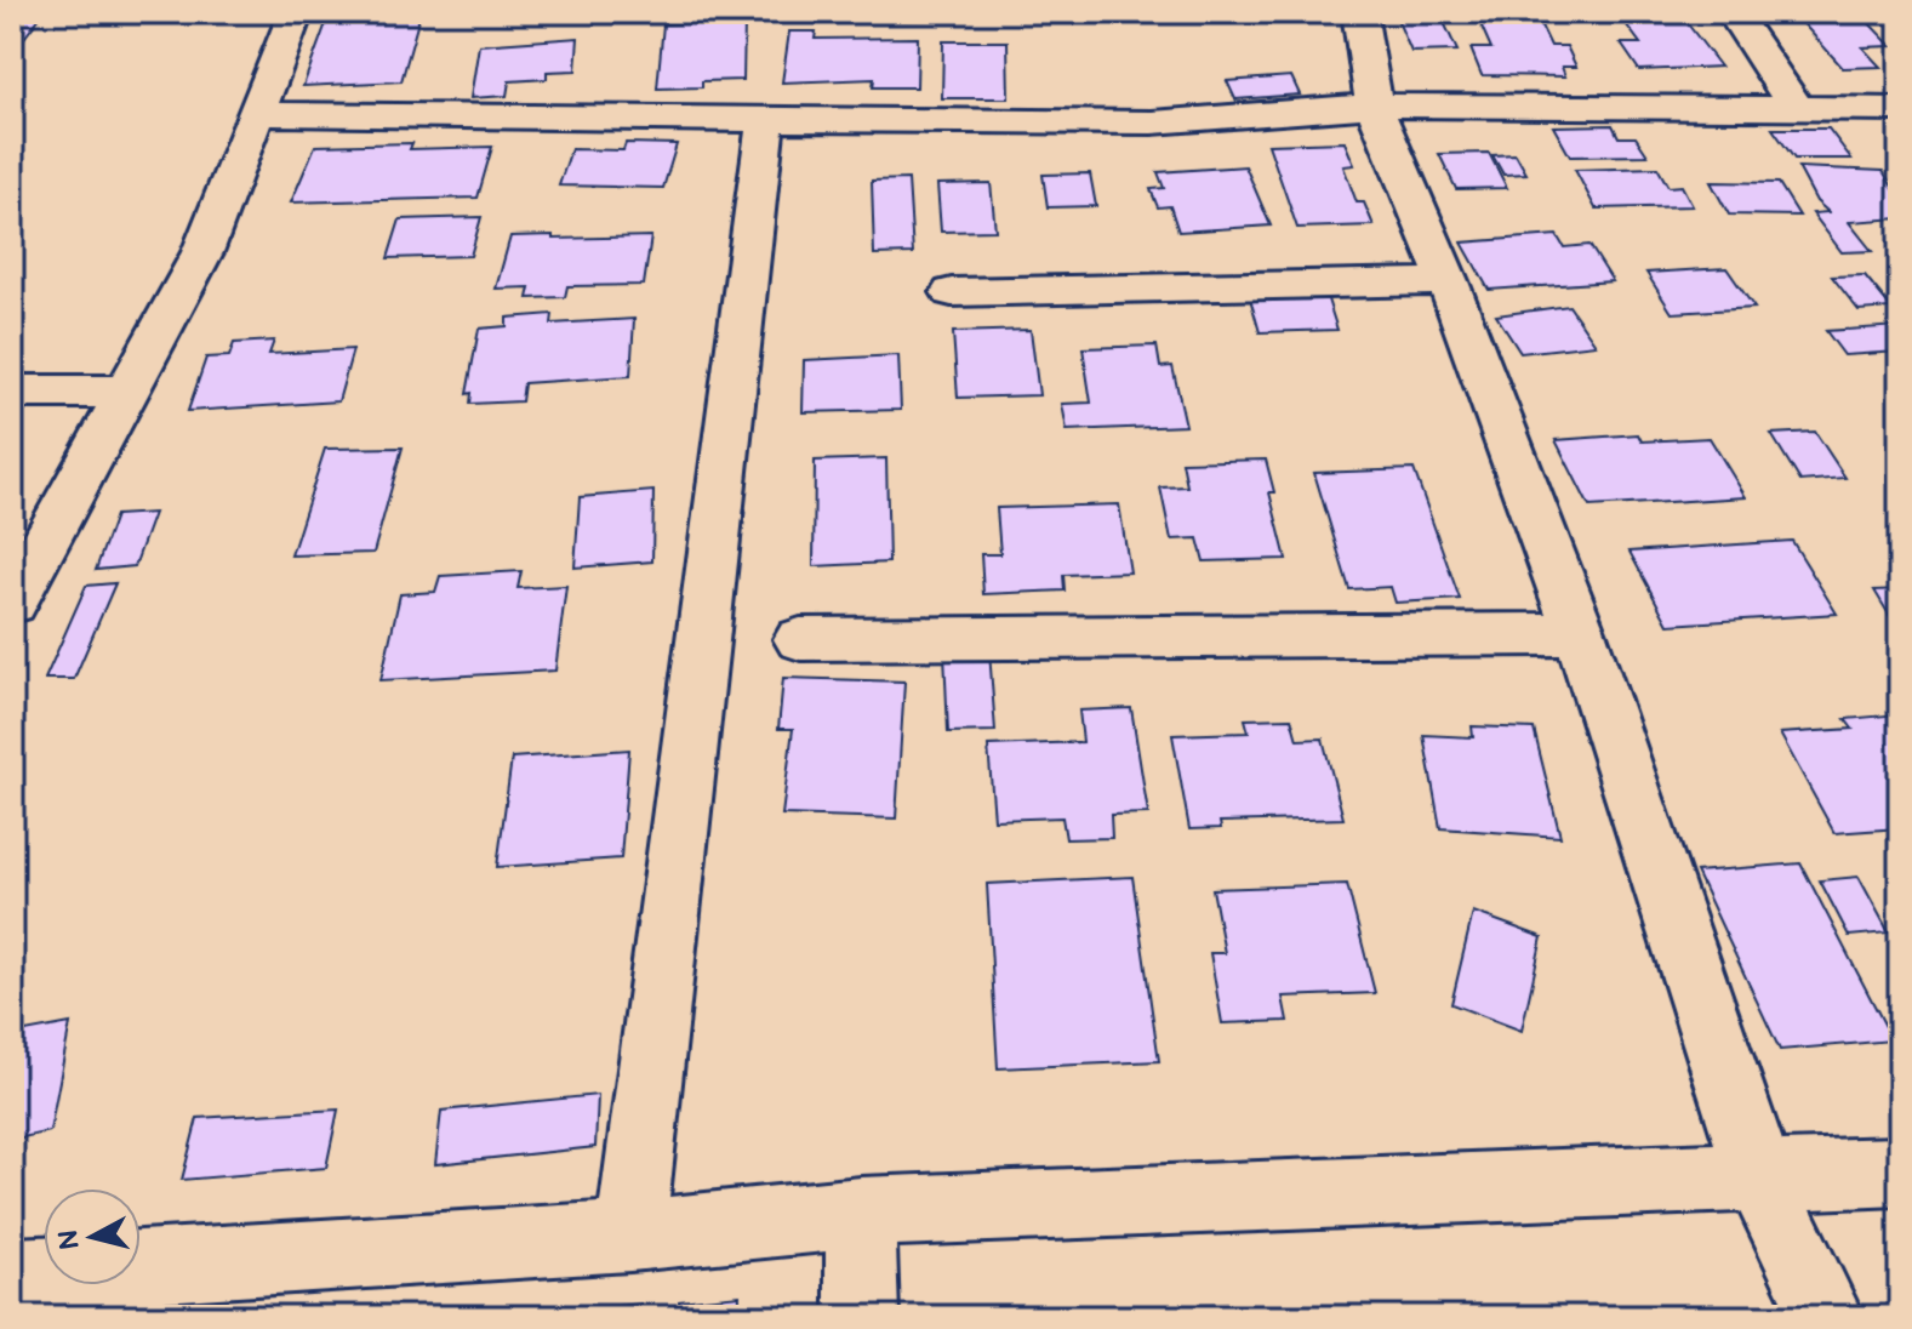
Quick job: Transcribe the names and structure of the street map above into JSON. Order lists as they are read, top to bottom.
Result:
{
  "north": "left"
}
